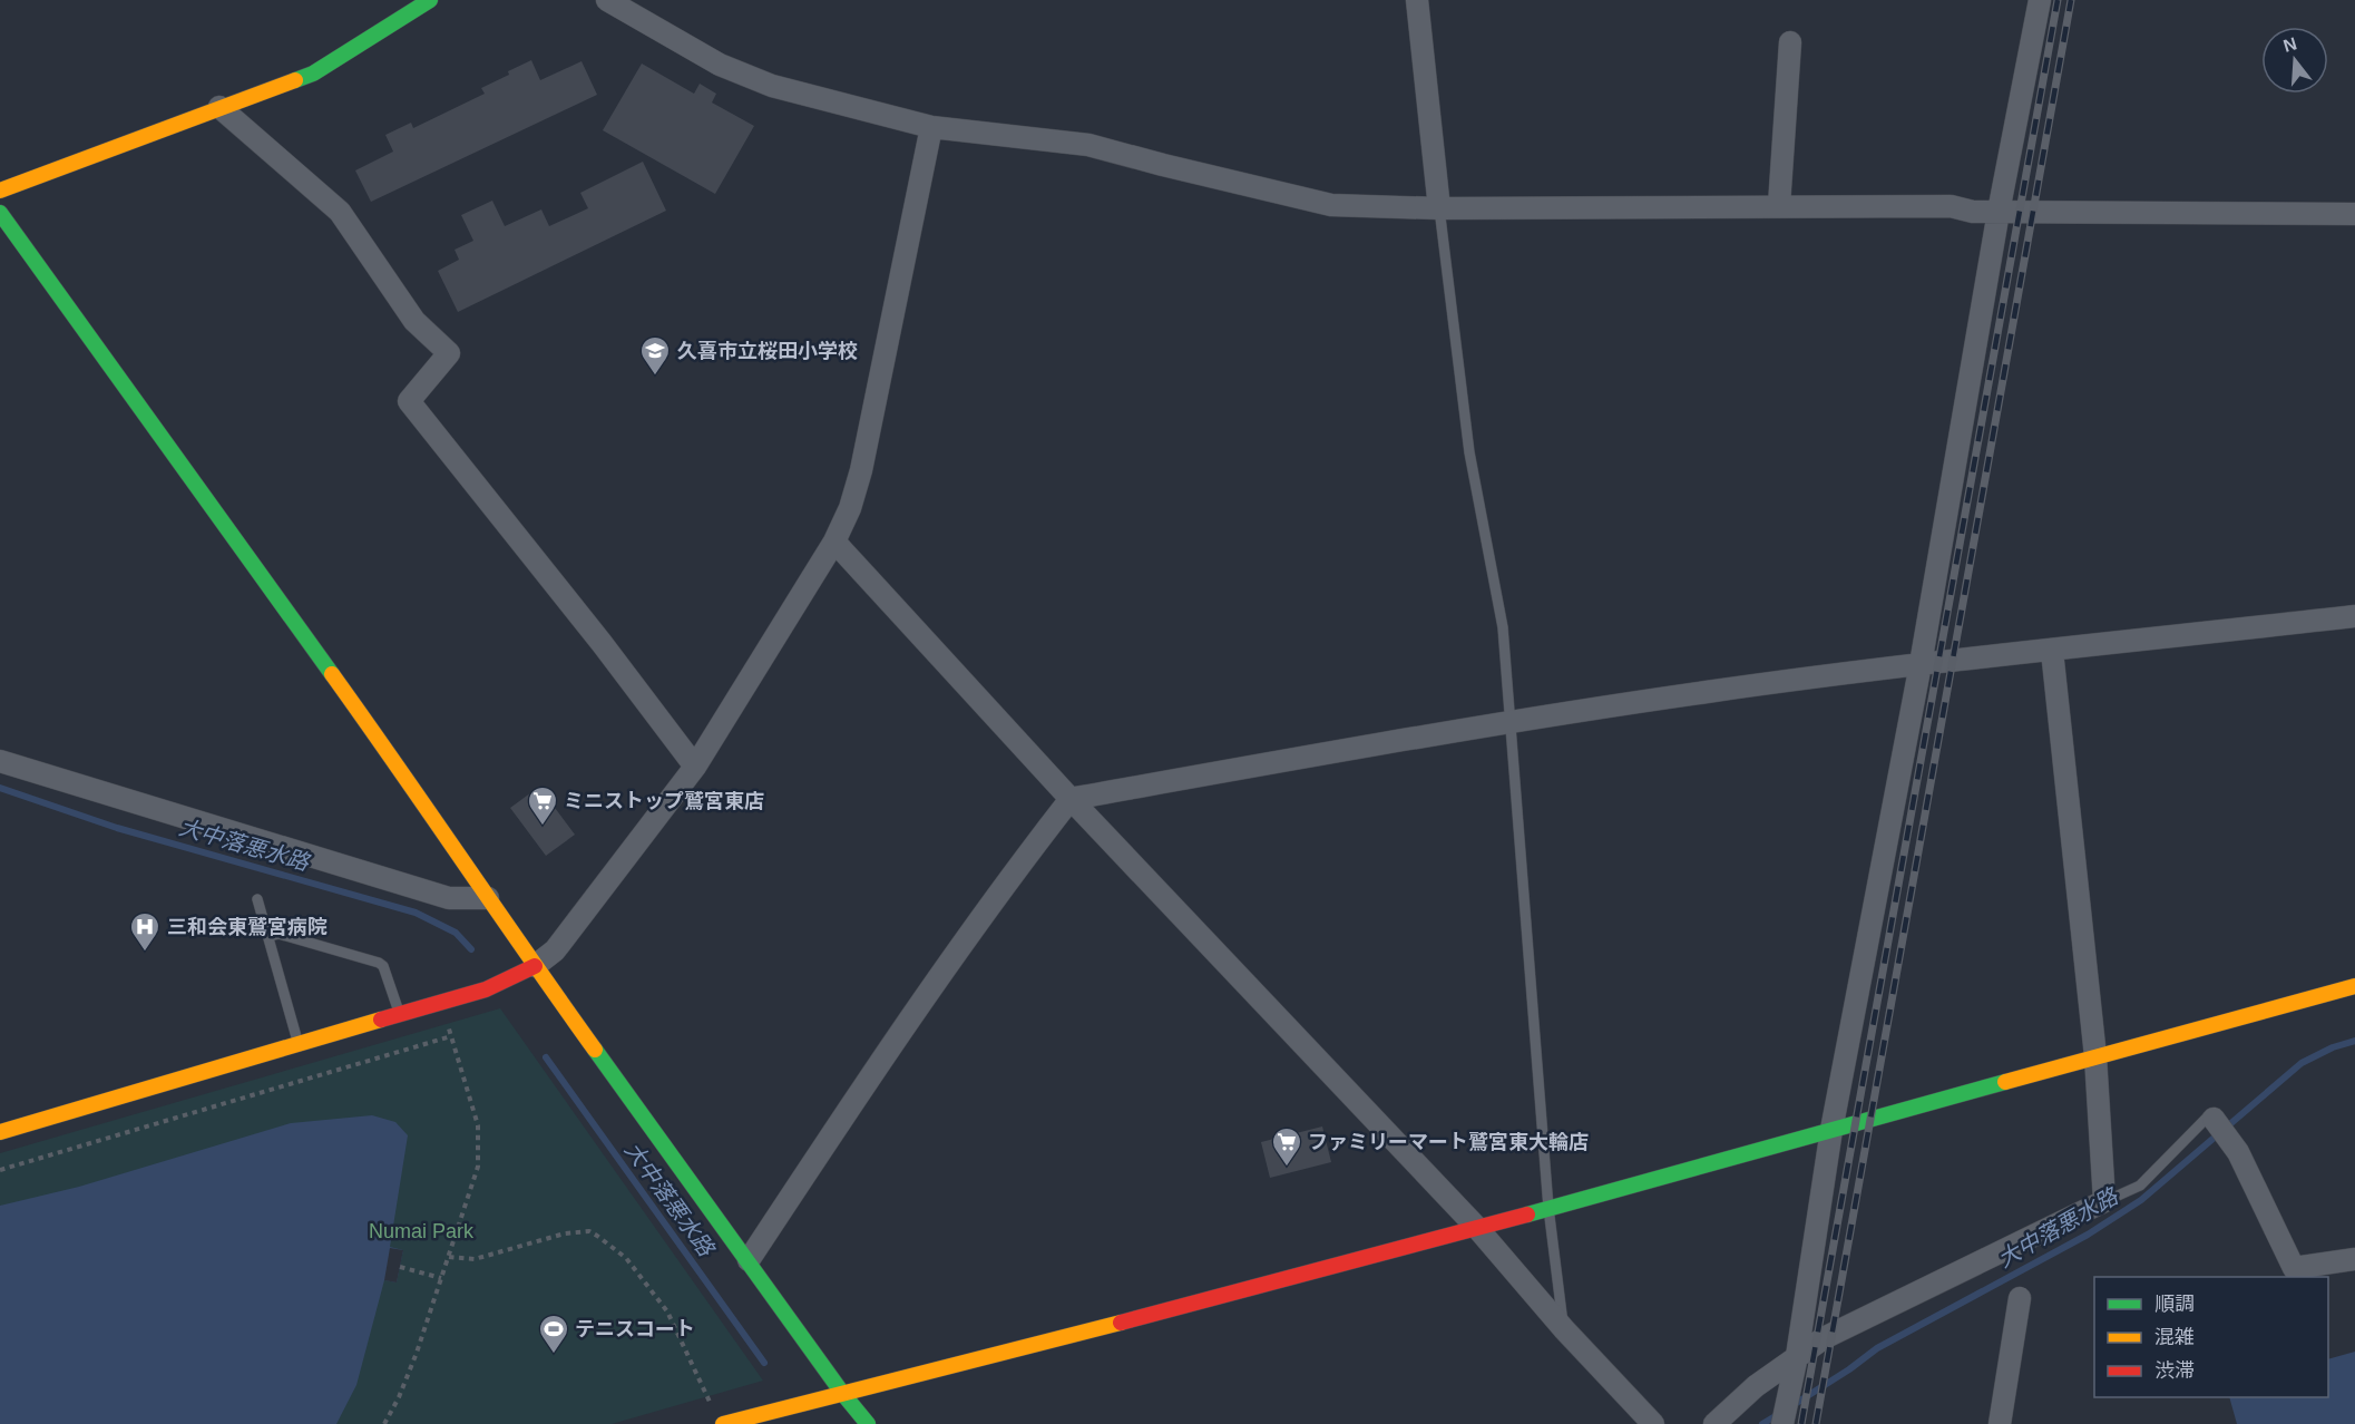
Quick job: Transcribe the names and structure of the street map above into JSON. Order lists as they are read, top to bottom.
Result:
{
  "water": ["大中落悪水路"],
  "parks": ["Numai Park"],
  "places": {
    "school or university": ["久喜市立桜田小学校"],
    "supermarket": ["ミニストップ鷲宮東店", "ファミリーマート鷲宮東大輪店"],
    "hospital": ["三和会東鷲宮病院"],
    "sports": ["テニスコート"]
  },
  "legend": ["順調", "混雑", "渋滞"],
  "north": "top"
}
